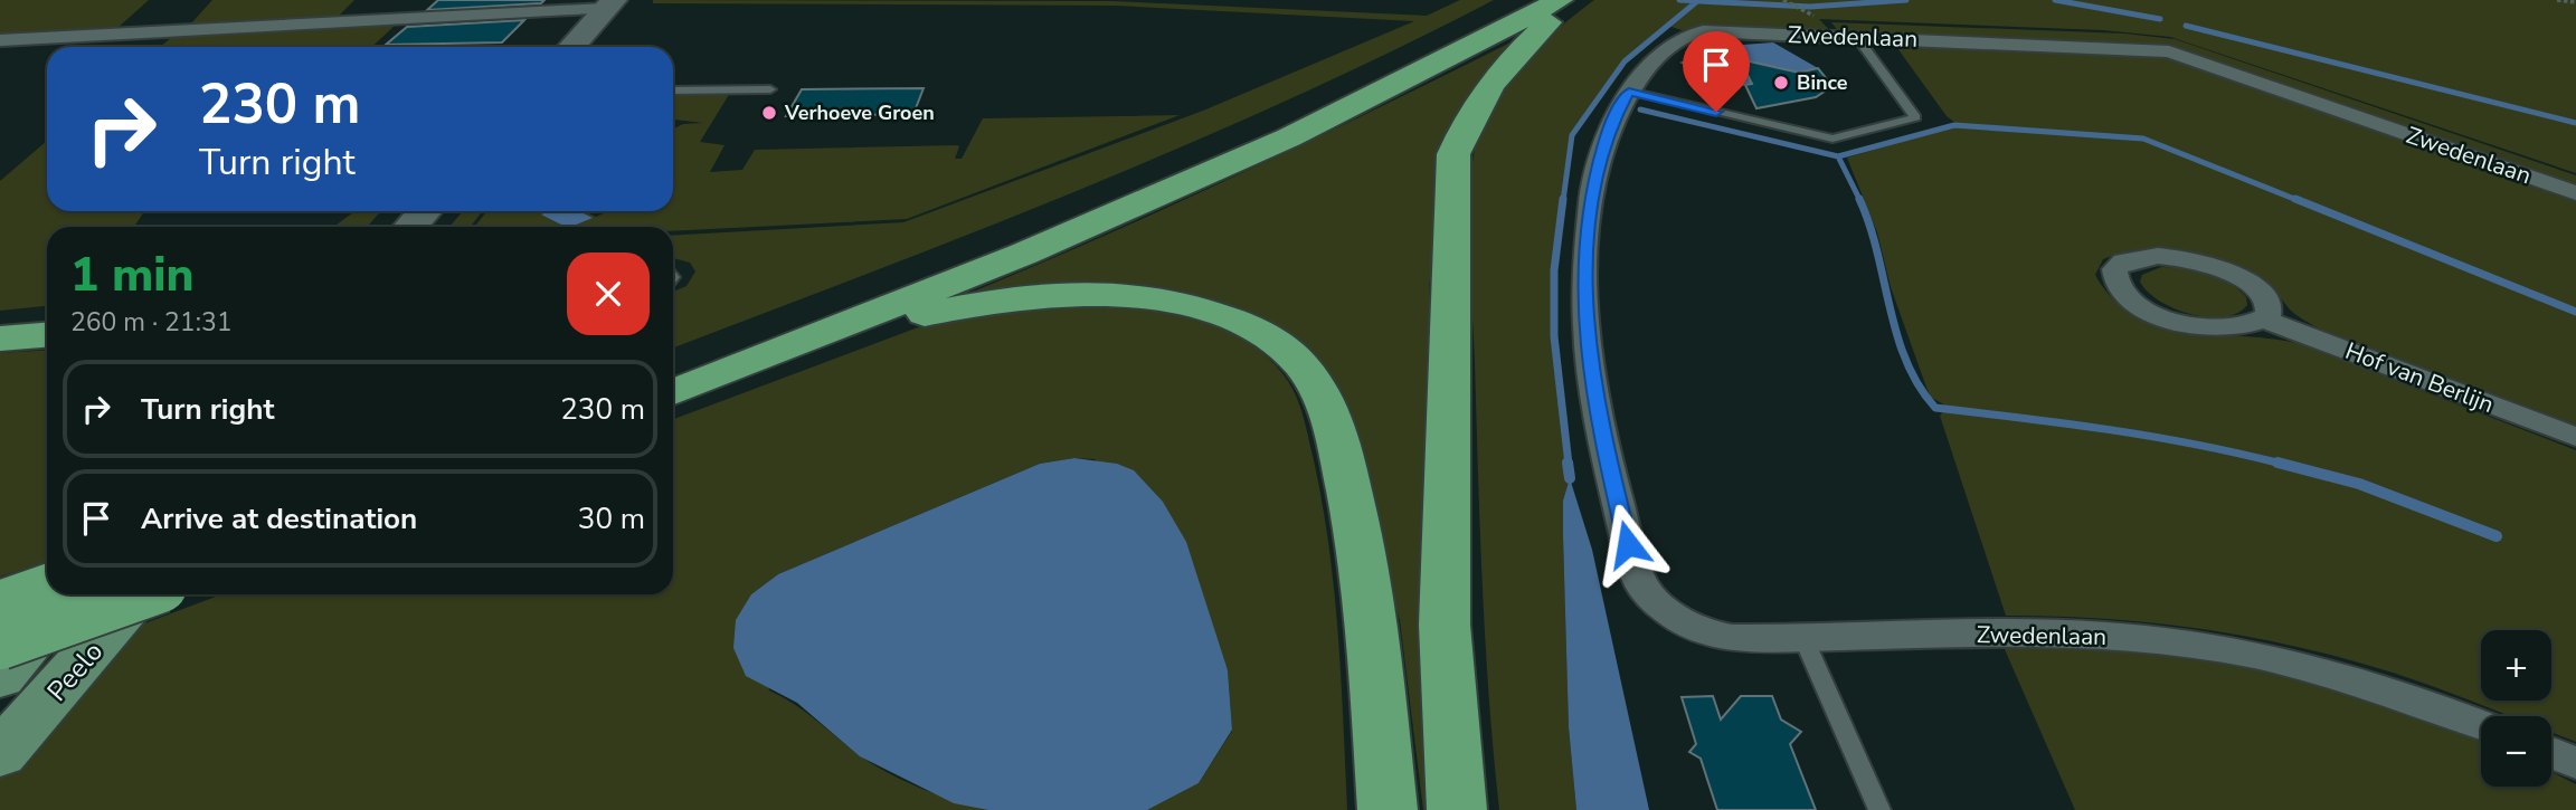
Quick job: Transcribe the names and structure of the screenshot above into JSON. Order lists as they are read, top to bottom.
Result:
{
  "streets": {
    "main road": ["Peelo"],
    "street": ["Zwedenlaan", "Hof van Berlijn"]
  },
  "places": ["Bince", "Verhoeve Groen"],
  "page": {
    "turn": ["230 m", "Turn right"],
    "heading": ["1 min", "260 m · 21:31"],
    "list": [
      {
        "name": "Turn right",
        "value": "230 m"
      },
      {
        "name": "Arrive at destination",
        "value": "30 m"
      }
    ],
    "map_buttons": ["+", "−"]
  }
}
